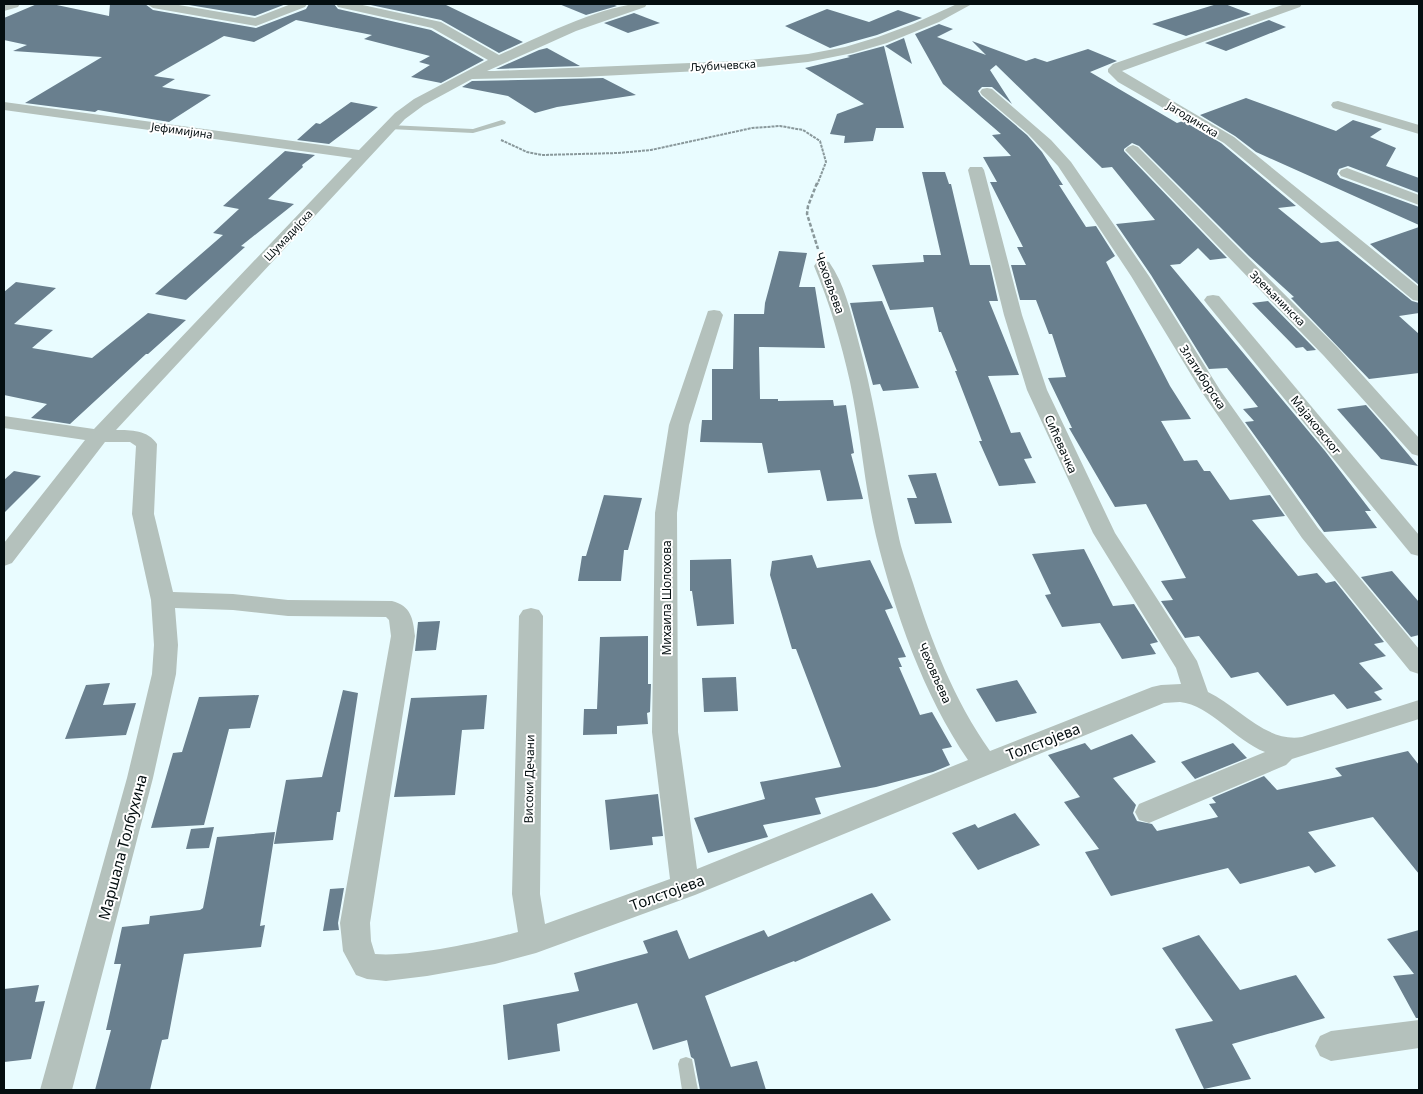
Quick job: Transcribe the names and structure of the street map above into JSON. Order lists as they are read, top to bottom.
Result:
{
  "streets": {
    "street": [
      "Љубичевска",
      "Јагодинска",
      "Јефимијина",
      "Шумадијска",
      "Чеховљева",
      "Зрењанинска",
      "Златиборска",
      "Мајаковског",
      "Сићевачка",
      "Михаила Шолохова",
      "Толстојева",
      "Високи Дечани",
      "Маршала Толбухина"
    ]
  },
  "crossings": [
    ["Љубичевска", "Шумадијска"],
    ["Јефимијина", "Шумадијска"],
    ["Шумадијска", "Маршала Толбухина"],
    ["Чеховљева", "Толстојева"],
    ["Сићевачка", "Толстојева"],
    ["Михаила Шолохова", "Толстојева"],
    ["Толстојева", "Високи Дечани"],
    ["Толстојева", "Маршала Толбухина"]
  ]
}
